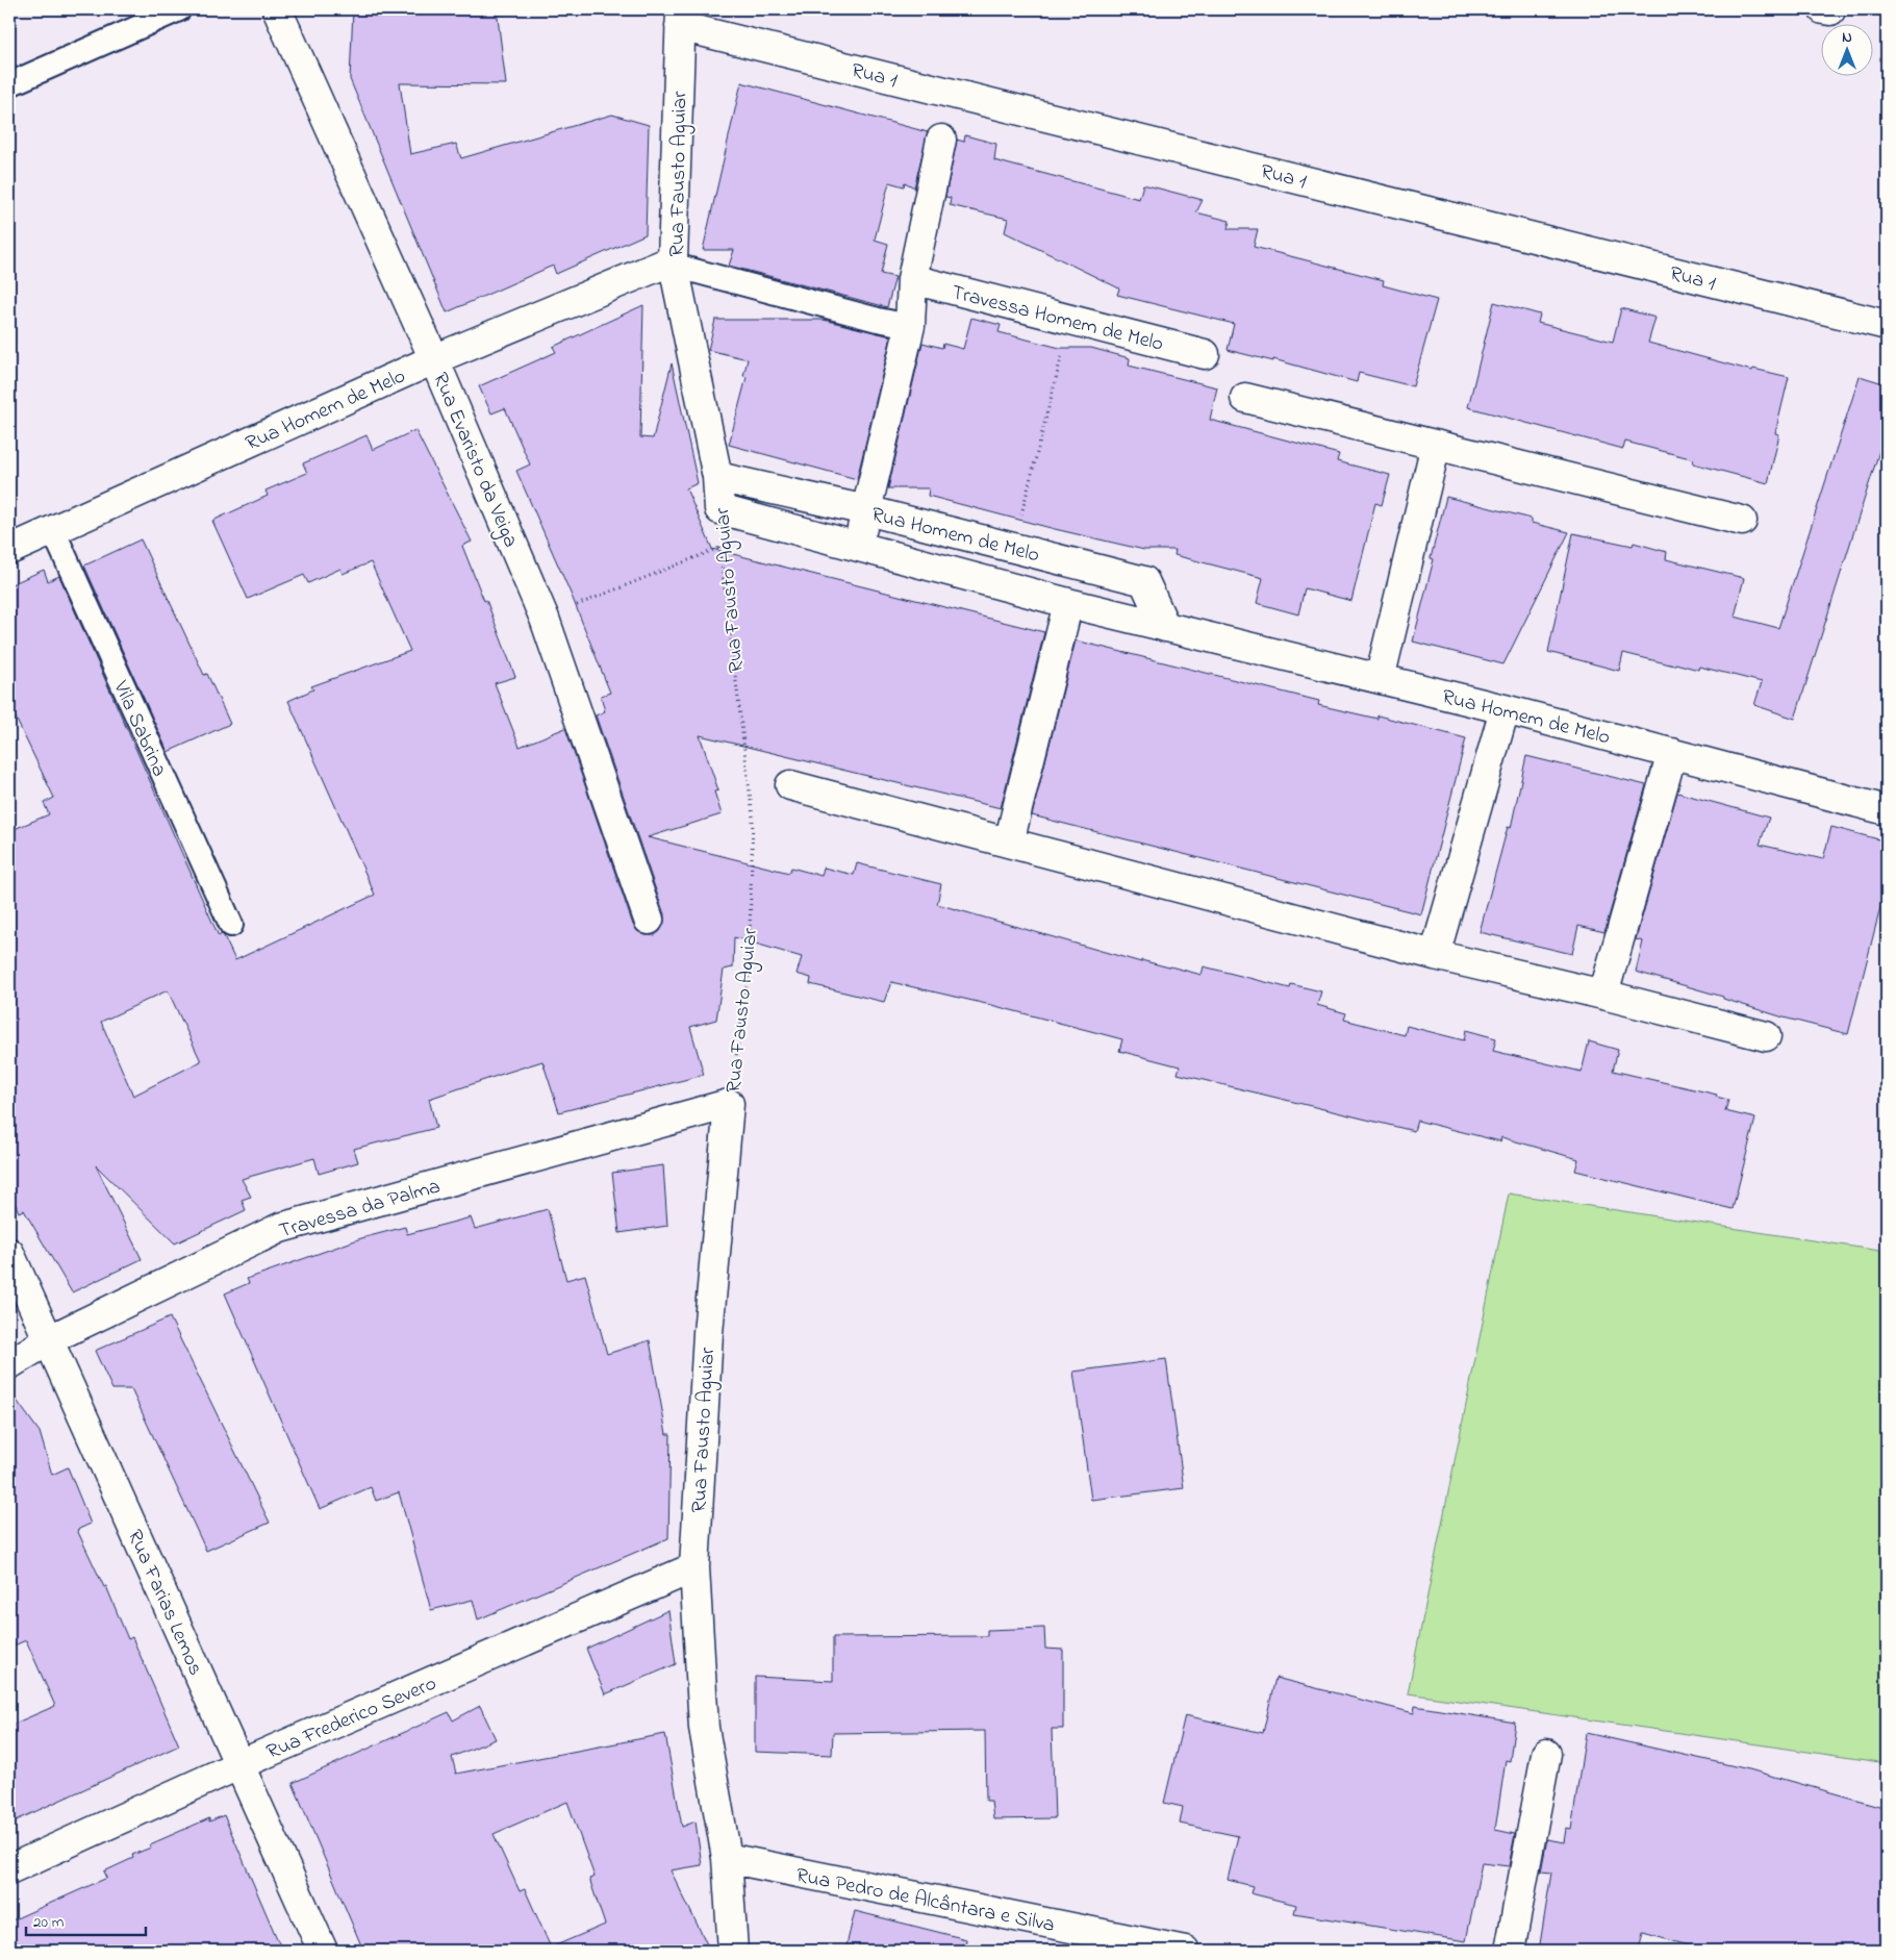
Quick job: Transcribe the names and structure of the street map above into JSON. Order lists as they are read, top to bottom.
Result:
{
  "streets": {
    "street": [
      "Rua 1",
      "Rua Fausto Aguiar",
      "Travessa Homem de Melo",
      "Rua Homem de Melo",
      "Rua Evaristo da Veiga",
      "Travessa da Palma",
      "Rua Farias Lemos",
      "Rua Frederico Severo",
      "Rua Pedro de Alcântara e Silva"
    ],
    "lane": ["Vila Sabrina"]
  },
  "crossings": [
    ["Rua 1", "Rua Fausto Aguiar"],
    ["Rua Fausto Aguiar", "Rua Homem de Melo"],
    ["Rua Fausto Aguiar", "Travessa da Palma"],
    ["Rua Fausto Aguiar", "Rua Frederico Severo"],
    ["Rua Fausto Aguiar", "Rua Pedro de Alcântara e Silva"],
    ["Rua Homem de Melo", "Rua Evaristo da Veiga"],
    ["Rua Homem de Melo", "Vila Sabrina"],
    ["Travessa da Palma", "Rua Farias Lemos"],
    ["Rua Farias Lemos", "Rua Frederico Severo"]
  ],
  "scale_bar": "20 m",
  "north": "top"
}
